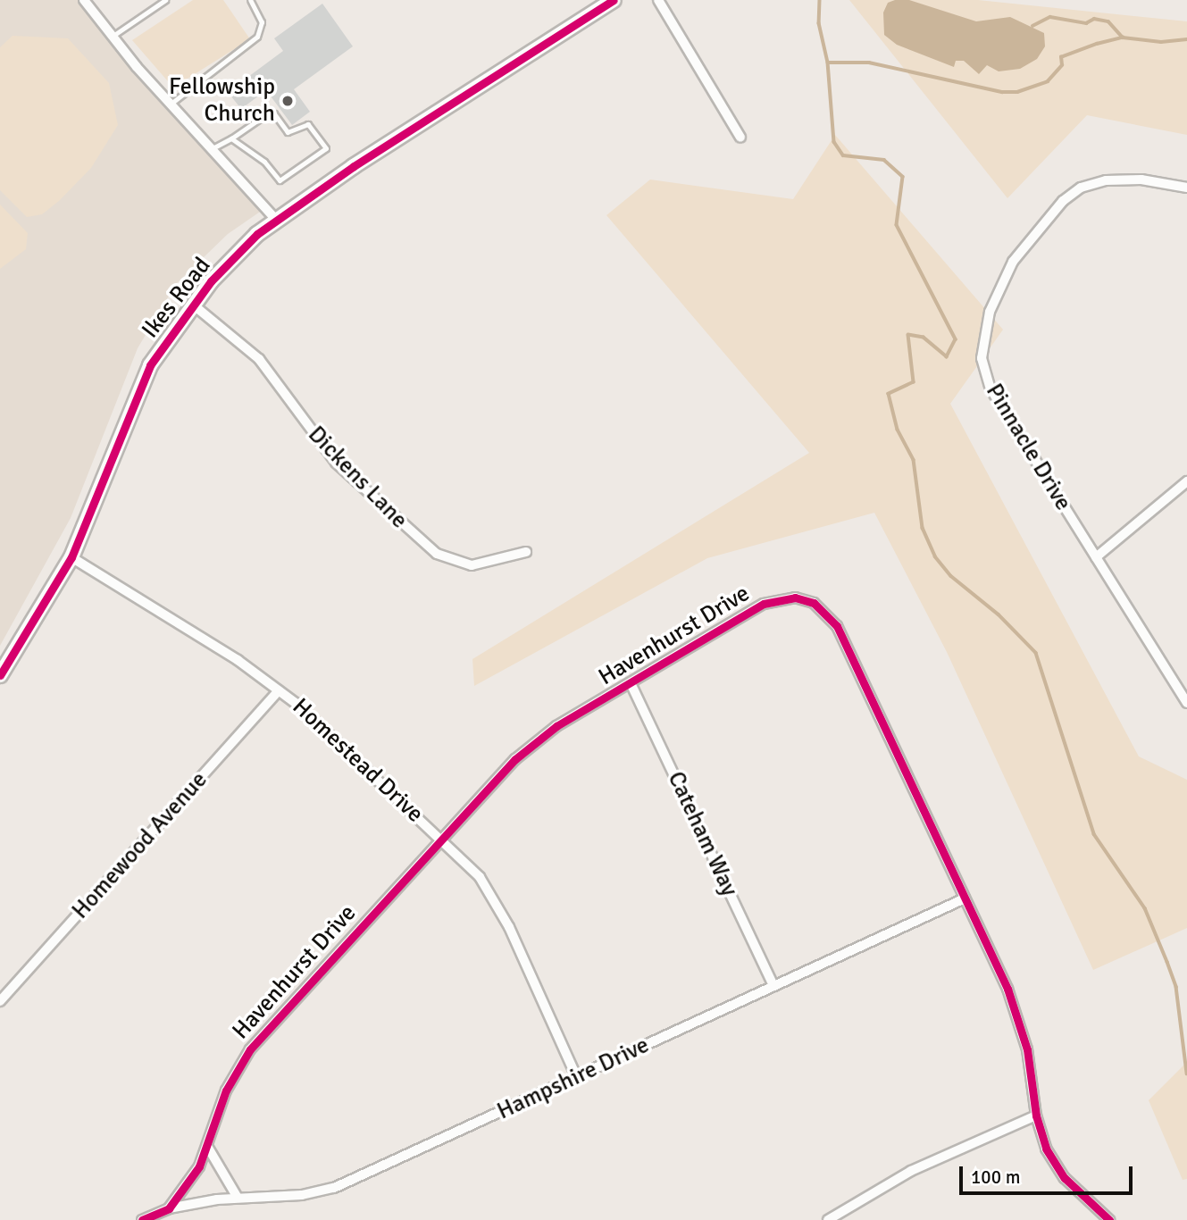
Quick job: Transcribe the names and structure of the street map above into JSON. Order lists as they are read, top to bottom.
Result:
{
  "streets": {
    "street": [
      "Ikes Road",
      "Pinnacle Drive",
      "Dickens Lane",
      "Havenhurst Drive",
      "Homestead Drive",
      "Cateham Way",
      "Homewood Avenue",
      "Hampshire Drive"
    ]
  },
  "crossings": [
    ["Ikes Road", "Dickens Lane"],
    ["Ikes Road", "Homestead Drive"],
    ["Havenhurst Drive", "Homestead Drive"],
    ["Havenhurst Drive", "Cateham Way"],
    ["Havenhurst Drive", "Hampshire Drive"],
    ["Homestead Drive", "Homewood Avenue"],
    ["Homestead Drive", "Hampshire Drive"],
    ["Cateham Way", "Hampshire Drive"]
  ],
  "places": ["Fellowship Church"],
  "scale_bar": "100 m"
}
